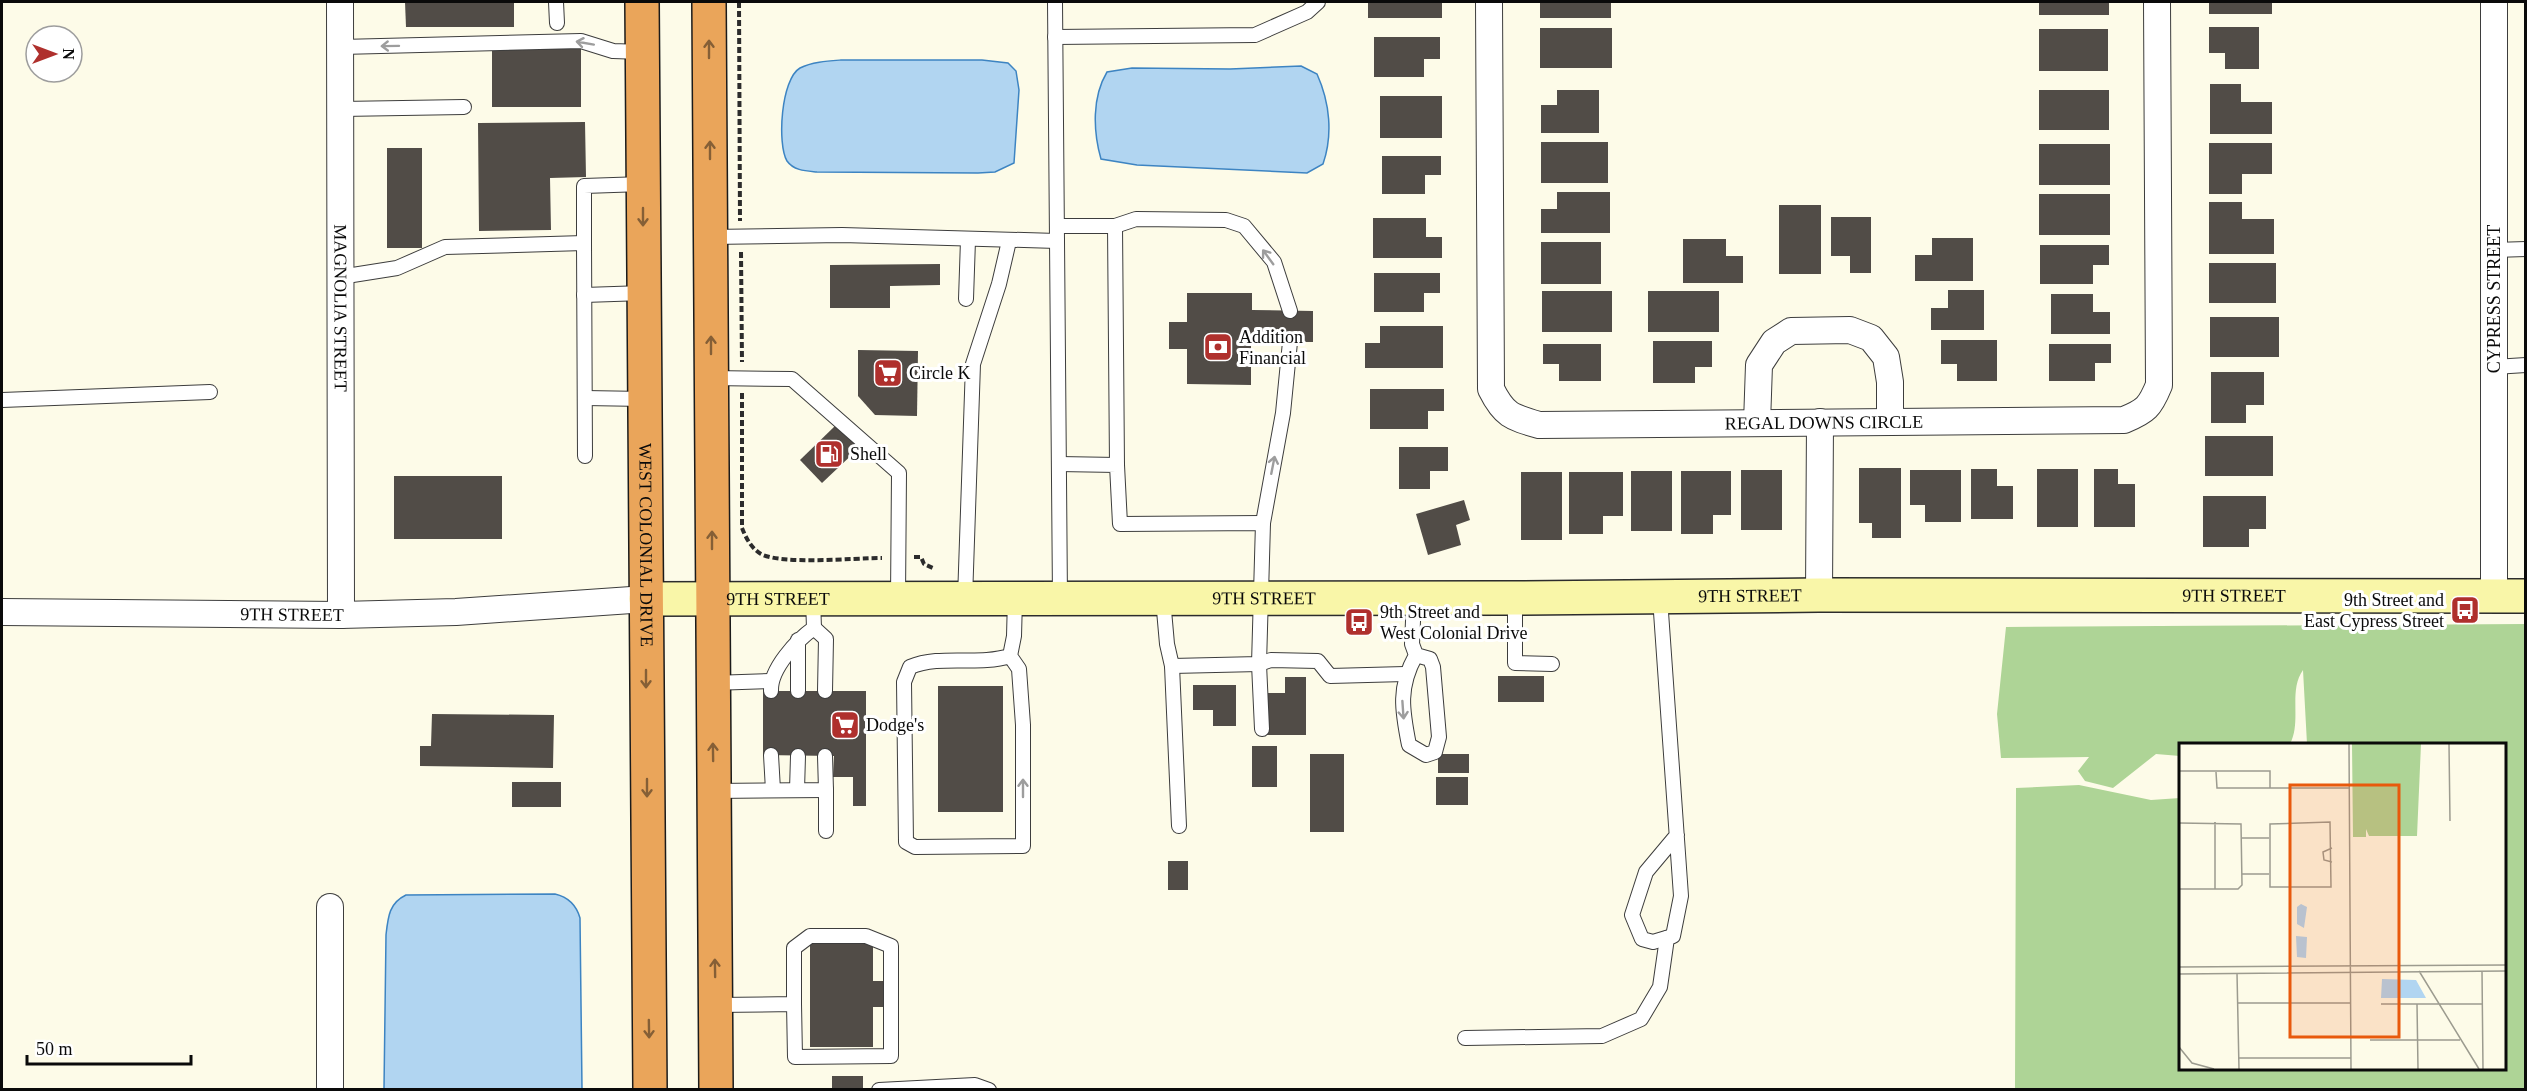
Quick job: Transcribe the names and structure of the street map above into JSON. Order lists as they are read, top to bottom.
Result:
{
  "streets": {
    "highway": ["WEST COLONIAL DRIVE"],
    "street": [
      "CYPRESS STREET",
      "MAGNOLIA STREET",
      "REGAL DOWNS CIRCLE",
      "9TH STREET"
    ]
  },
  "crossings": [
    ["CYPRESS STREET", "9TH STREET"],
    ["MAGNOLIA STREET", "9TH STREET"],
    ["WEST COLONIAL DRIVE", "9TH STREET"]
  ],
  "places": {
    "bank": ["Addition Financial"],
    "supermarket": ["Circle K", "Dodge's"],
    "fuel station": ["Shell"],
    "bus stop": ["9th Street and East Cypress Street", "9th Street and West Colonial Drive"]
  },
  "scale_bar": "50 m",
  "north": "right"
}
